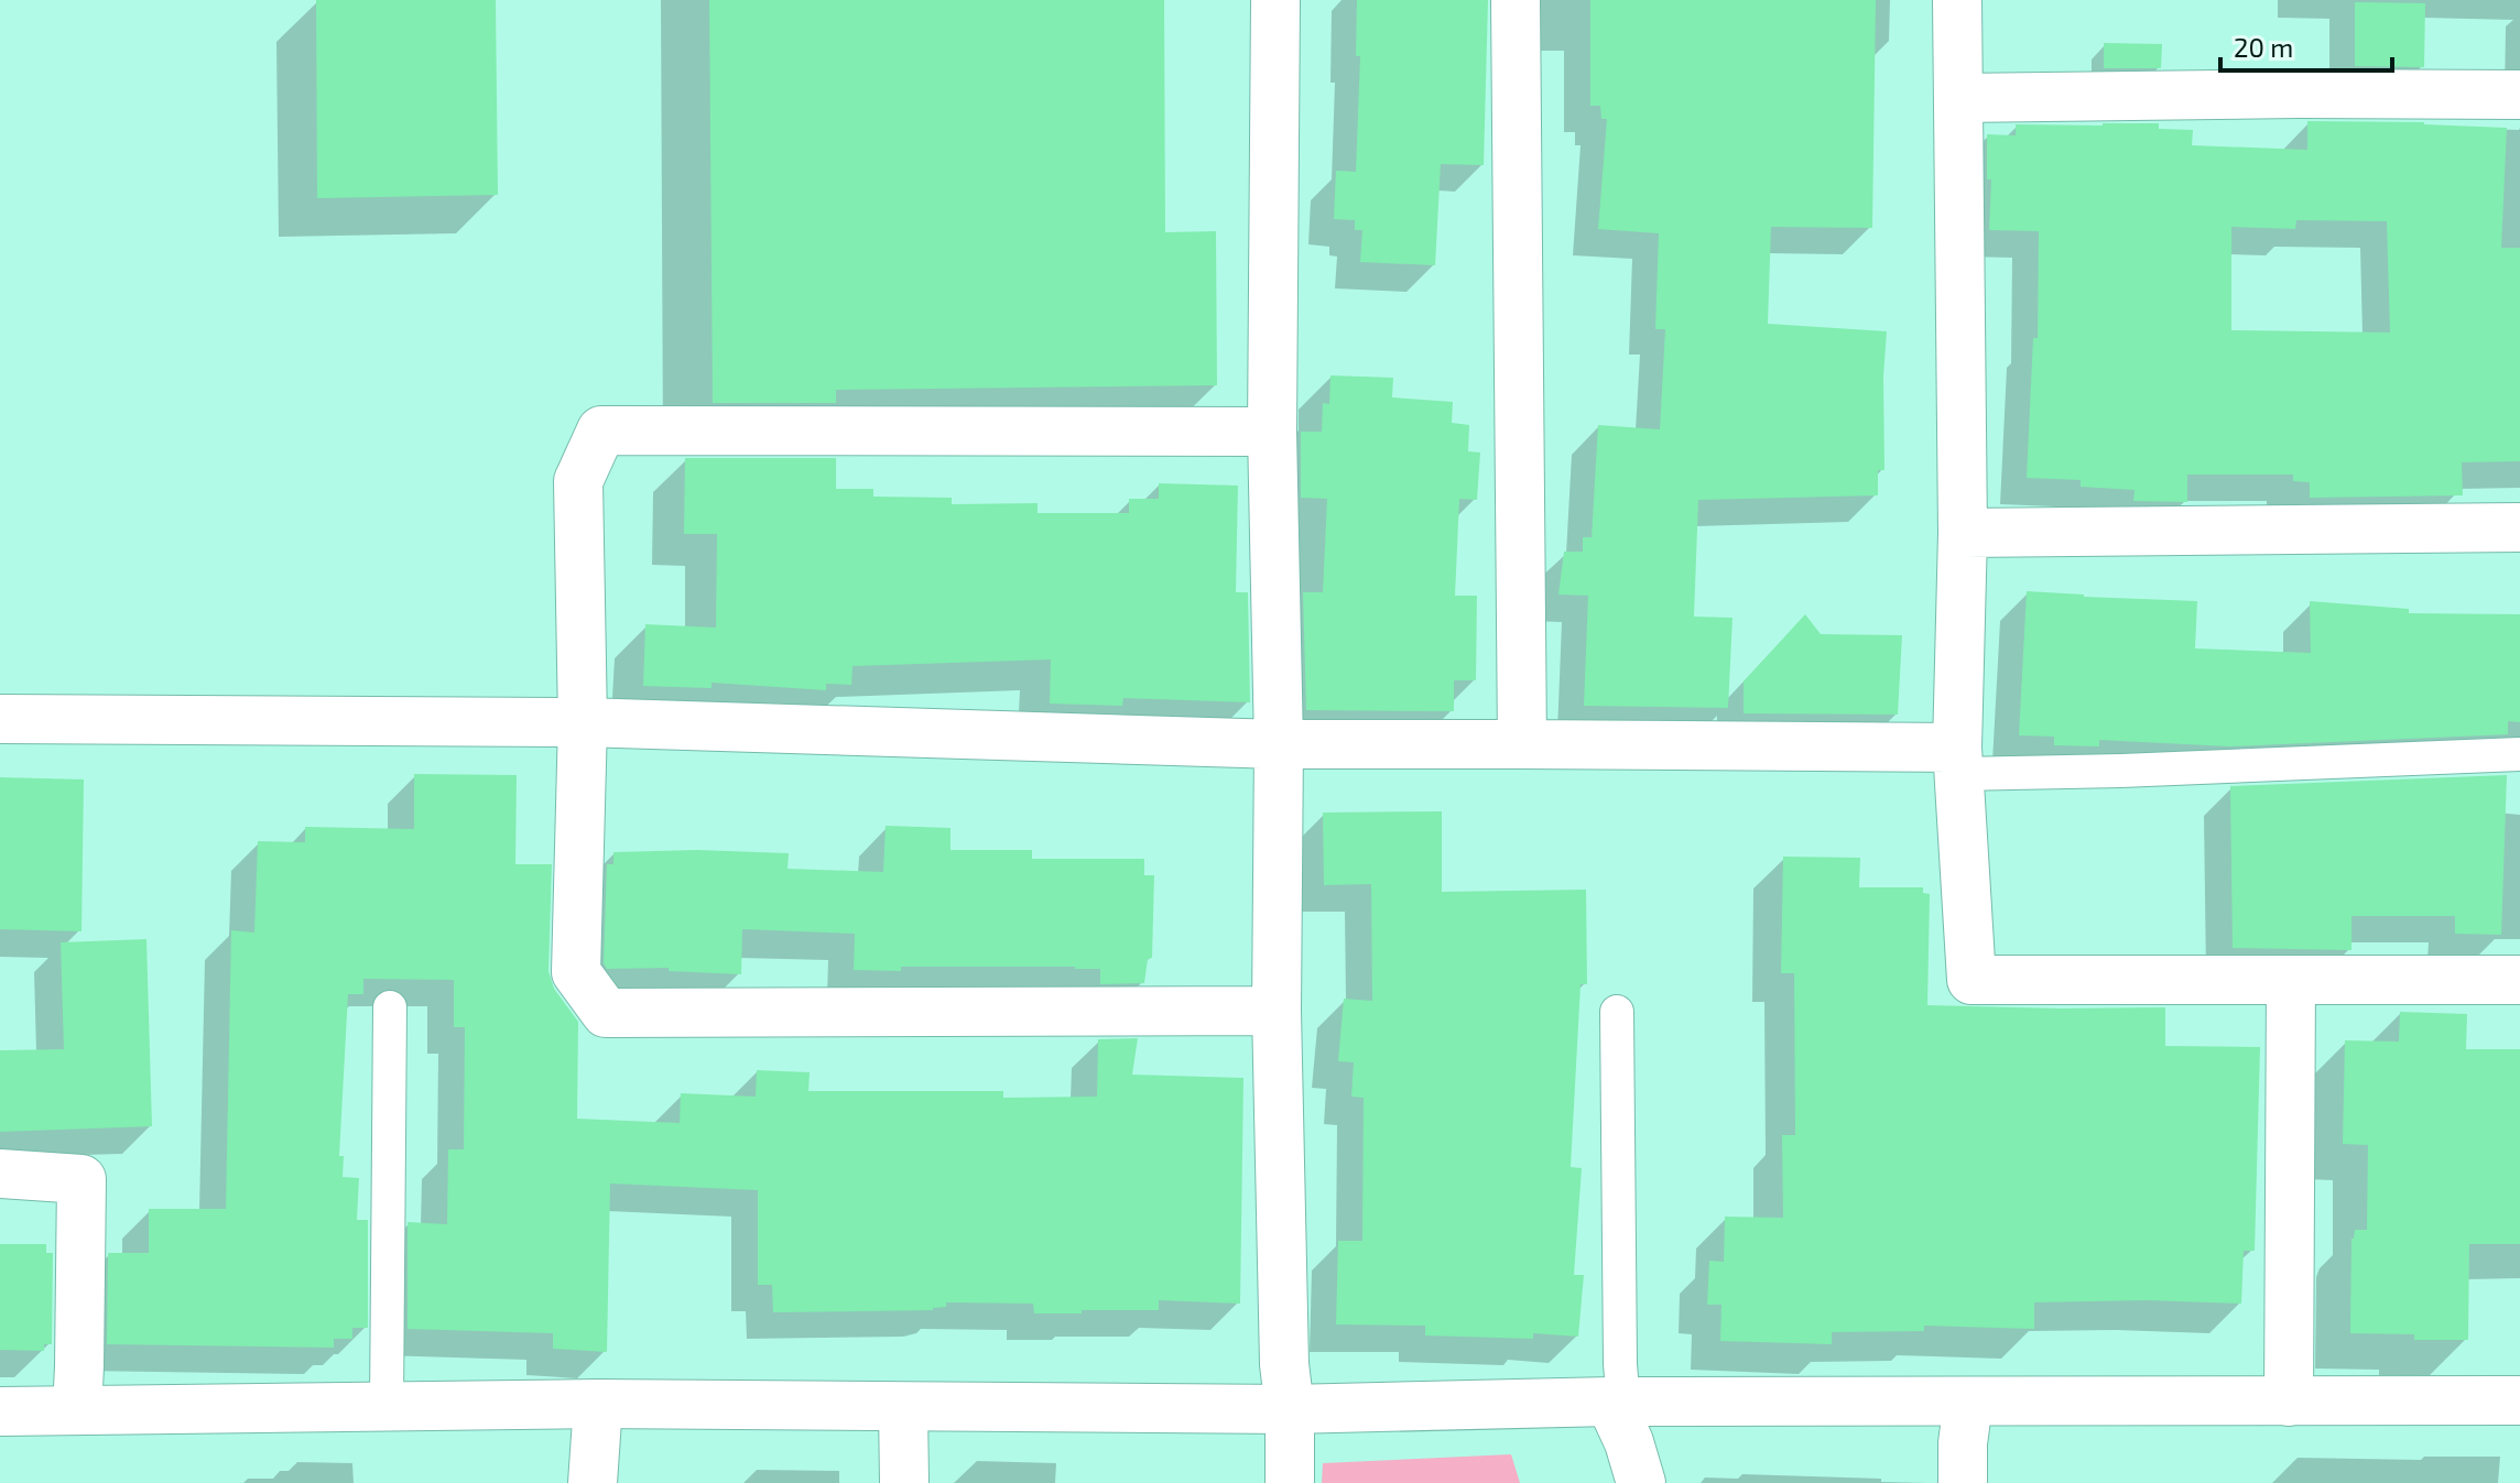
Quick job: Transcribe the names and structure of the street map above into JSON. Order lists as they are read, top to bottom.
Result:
{
  "scale_bar": "20 m"
}
